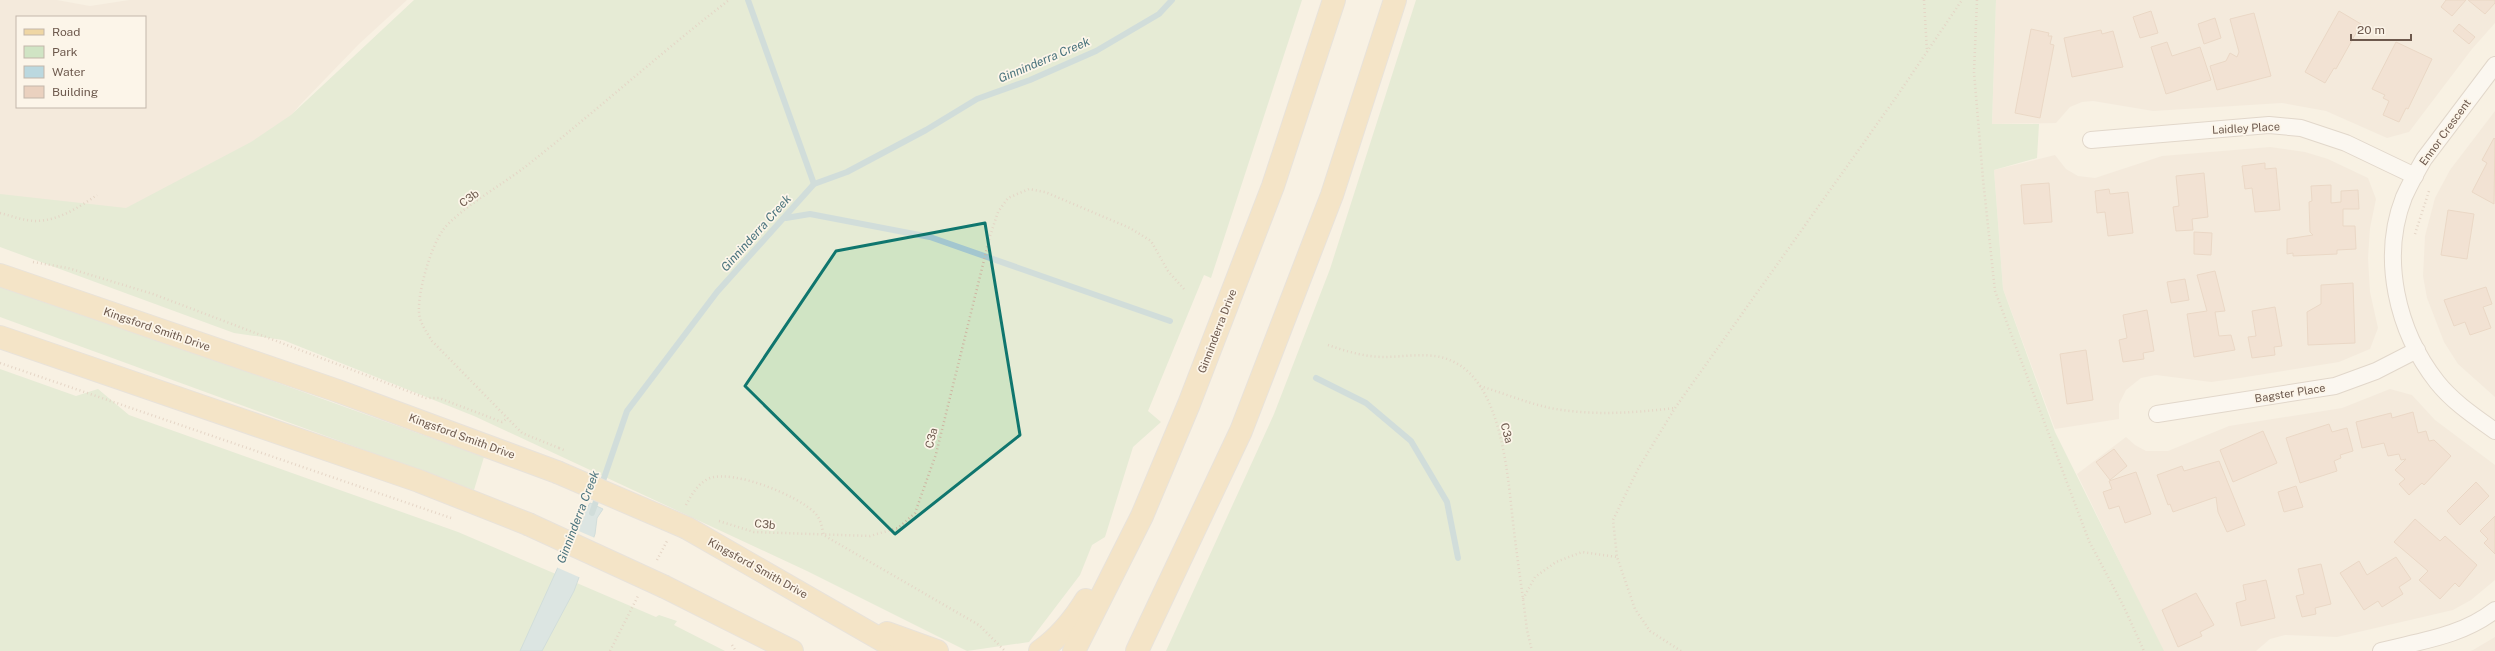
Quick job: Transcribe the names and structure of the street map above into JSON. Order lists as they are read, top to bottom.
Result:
{
  "streets": {
    "main road": ["Kingsford Smith Drive", "Ginninderra Drive"],
    "street": ["Laidley Place", "Ennor Crescent", "Bagster Place"],
    "path": ["C3b", "C3a"]
  },
  "crossings": [
    ["Laidley Place", "Ennor Crescent"],
    ["Ennor Crescent", "Bagster Place"],
    ["C3b", "C3a"]
  ],
  "water": ["Ginninderra Creek"],
  "legend": [
    "Road",
    "Park",
    "Water",
    "Building"
  ],
  "scale_bar": "20 m"
}
